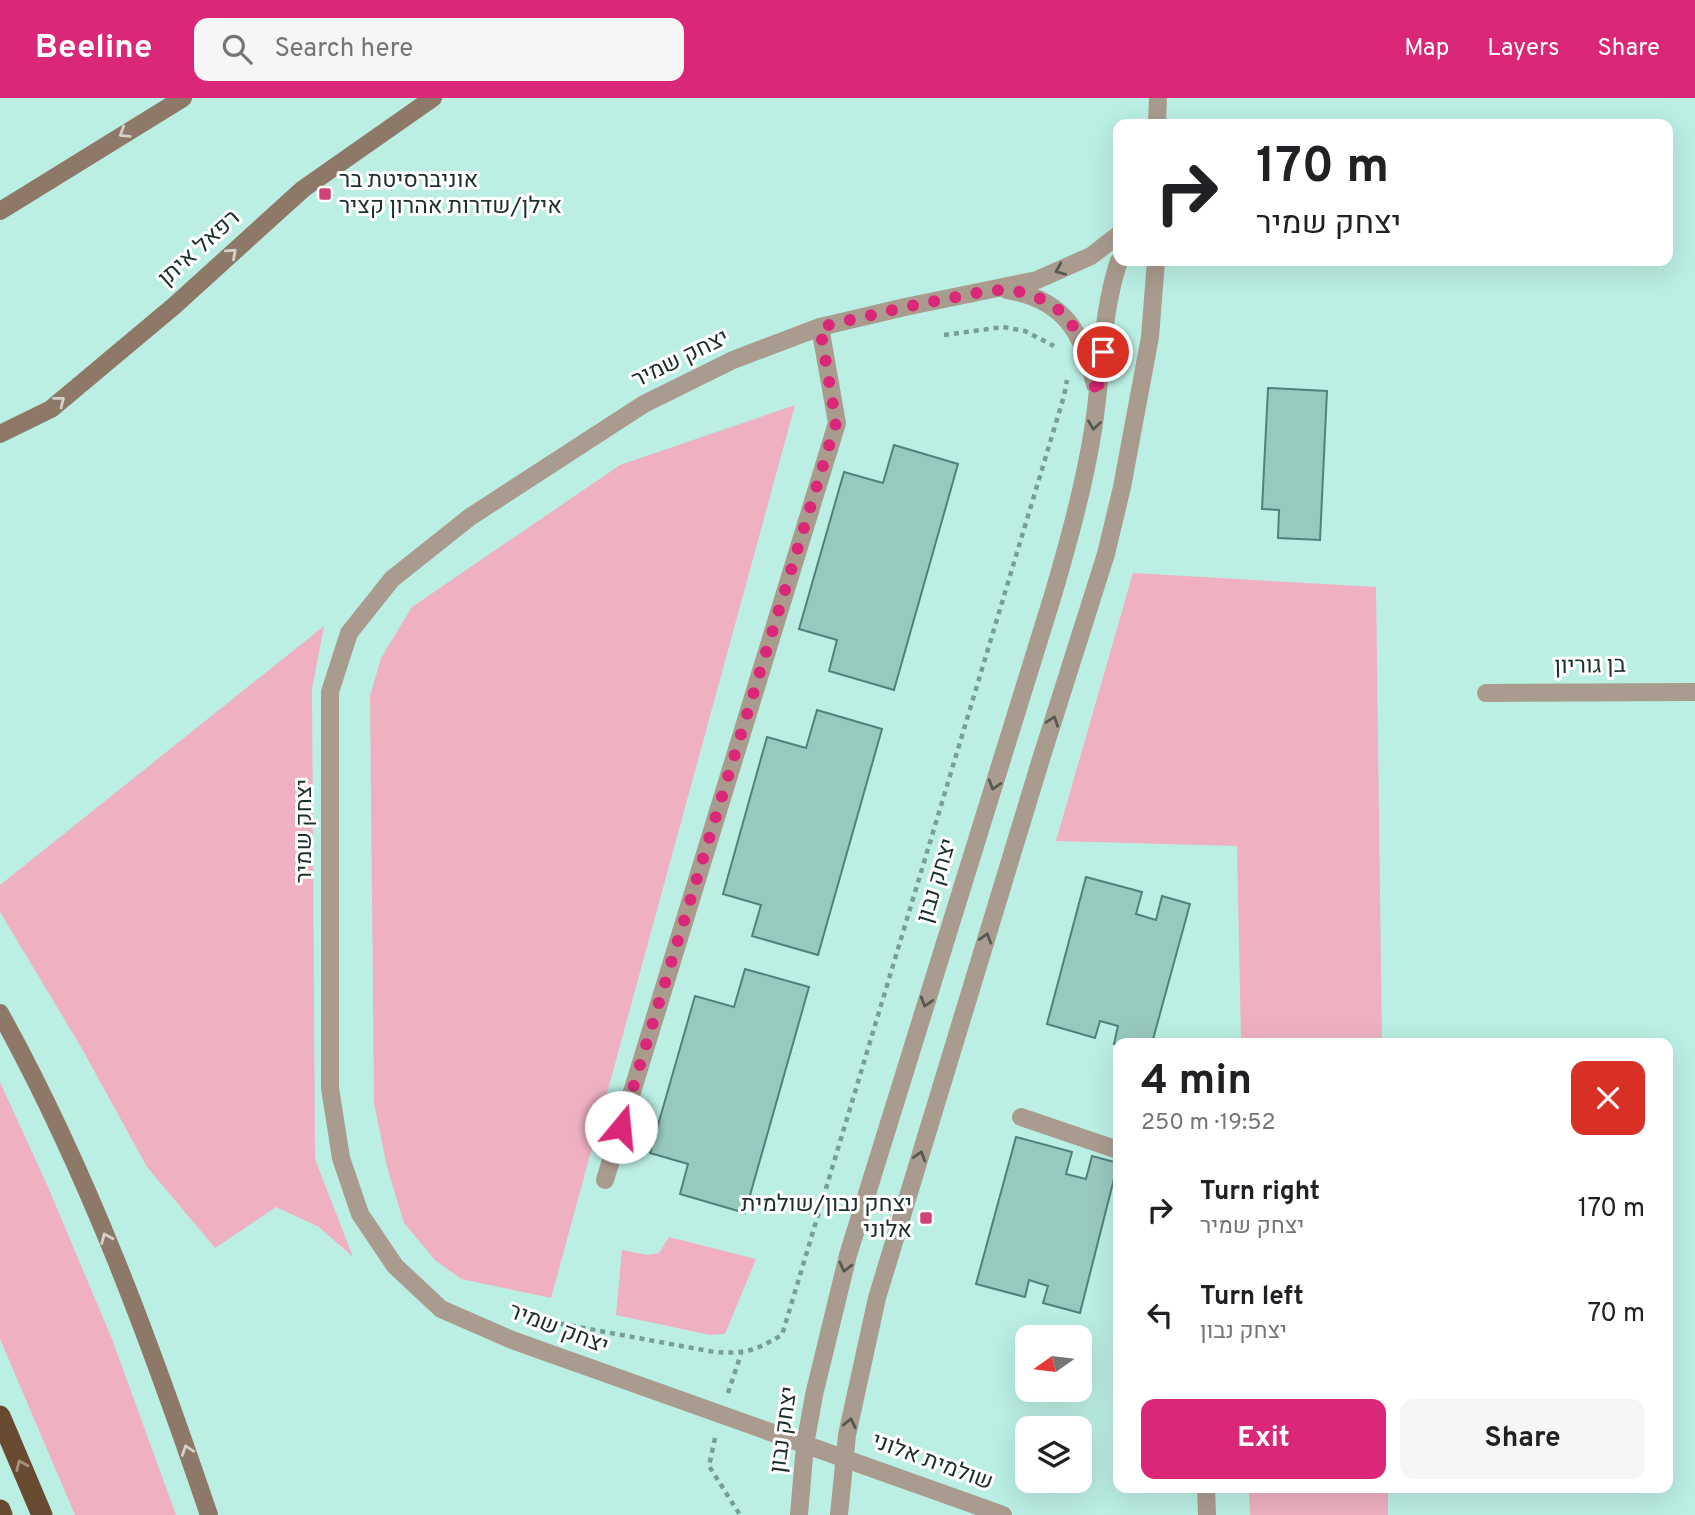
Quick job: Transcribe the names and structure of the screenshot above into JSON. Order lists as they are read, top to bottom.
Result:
{
  "streets": {
    "main road": ["רפאל איתן"],
    "street": [
      "יצחק שמיר",
      "בן גוריון",
      "יצחק נבון",
      "שולמית אלוני"
    ]
  },
  "crossings": [
    ["יצחק שמיר", "יצחק נבון"],
    ["יצחק שמיר", "שולמית אלוני"]
  ],
  "one_way": ["רפאל איתן"],
  "places": {
    "transit": ["אוניברסיטת בר אילן/שדרות אהרון קציר", "יצחק נבון/שולמית אלוני"]
  },
  "north": "left",
  "page": {
    "header": "Beeline",
    "search": "Search here",
    "nav": ["Map", "Layers", "Share"],
    "turn": ["170 m", "יצחק שמיר"],
    "heading": ["4 min", "250 m · 19:52"],
    "list": [
      {
        "name": "Turn right",
        "note": "יצחק שמיר",
        "value": "170 m"
      },
      {
        "name": "Turn left",
        "note": "יצחק נבון",
        "value": "70 m"
      }
    ],
    "buttons": ["Exit", "Share"]
  }
}
